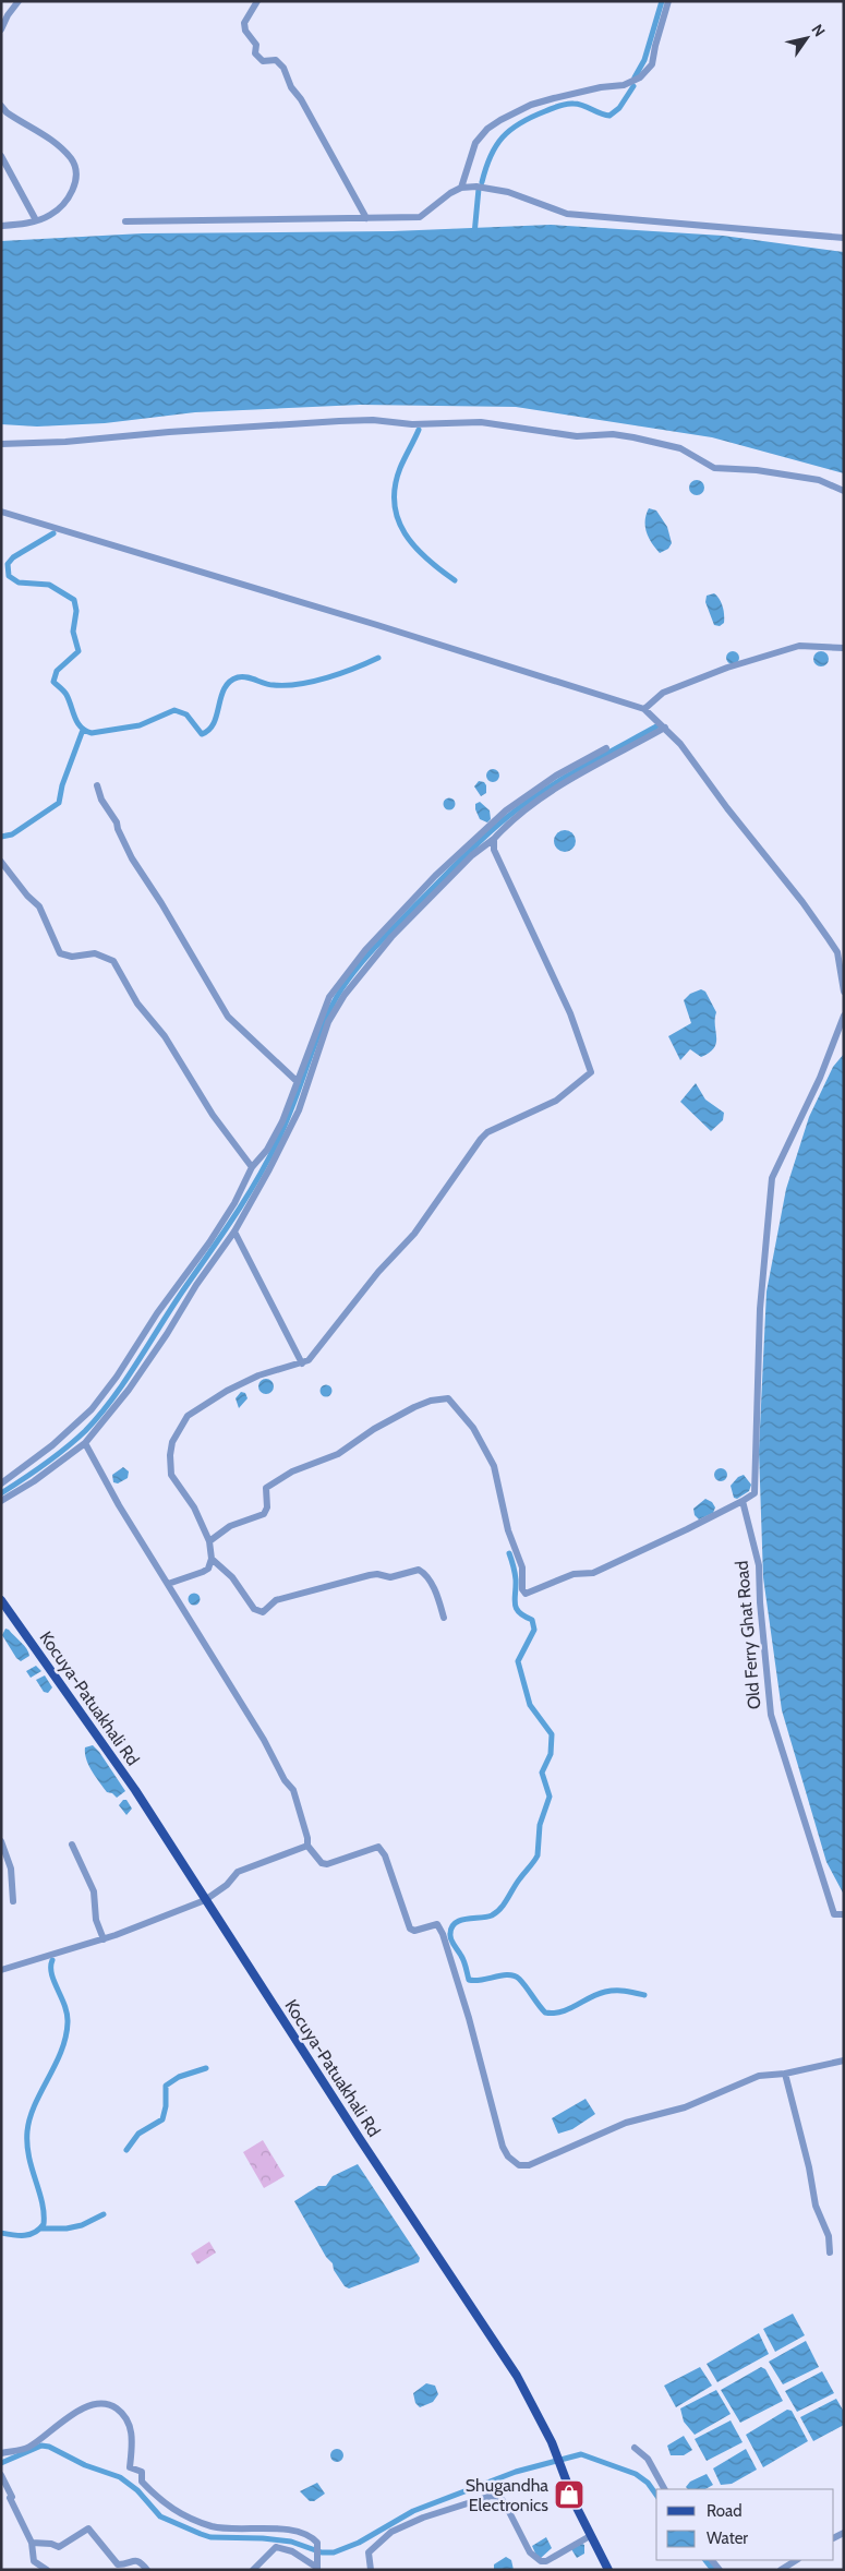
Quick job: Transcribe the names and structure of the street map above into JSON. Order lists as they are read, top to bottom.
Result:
{
  "streets": {
    "main road": ["Kocuya-Patuakhali Rd"],
    "street": ["Old Ferry Ghat Road"]
  },
  "places": {
    "shop": ["Shugandha Electronics"]
  },
  "legend": ["Road", "Water"],
  "north": "top right"
}
